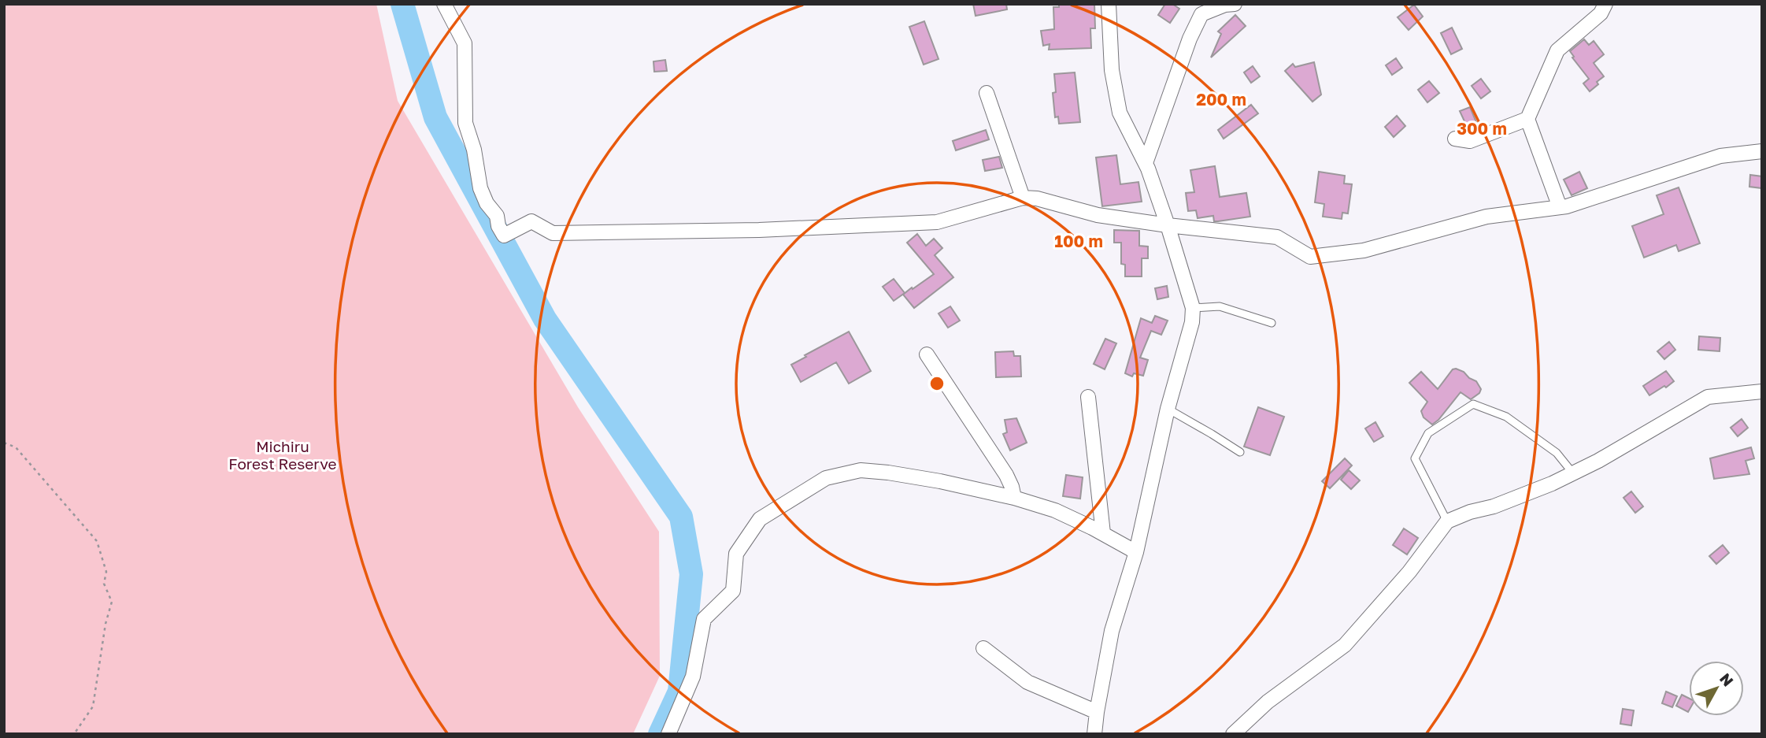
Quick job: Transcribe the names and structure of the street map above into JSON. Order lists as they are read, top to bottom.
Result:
{
  "parks": ["Michiru Forest Reserve"],
  "north": "top right",
  "rings": ["200 m", "300 m", "100 m"]
}
